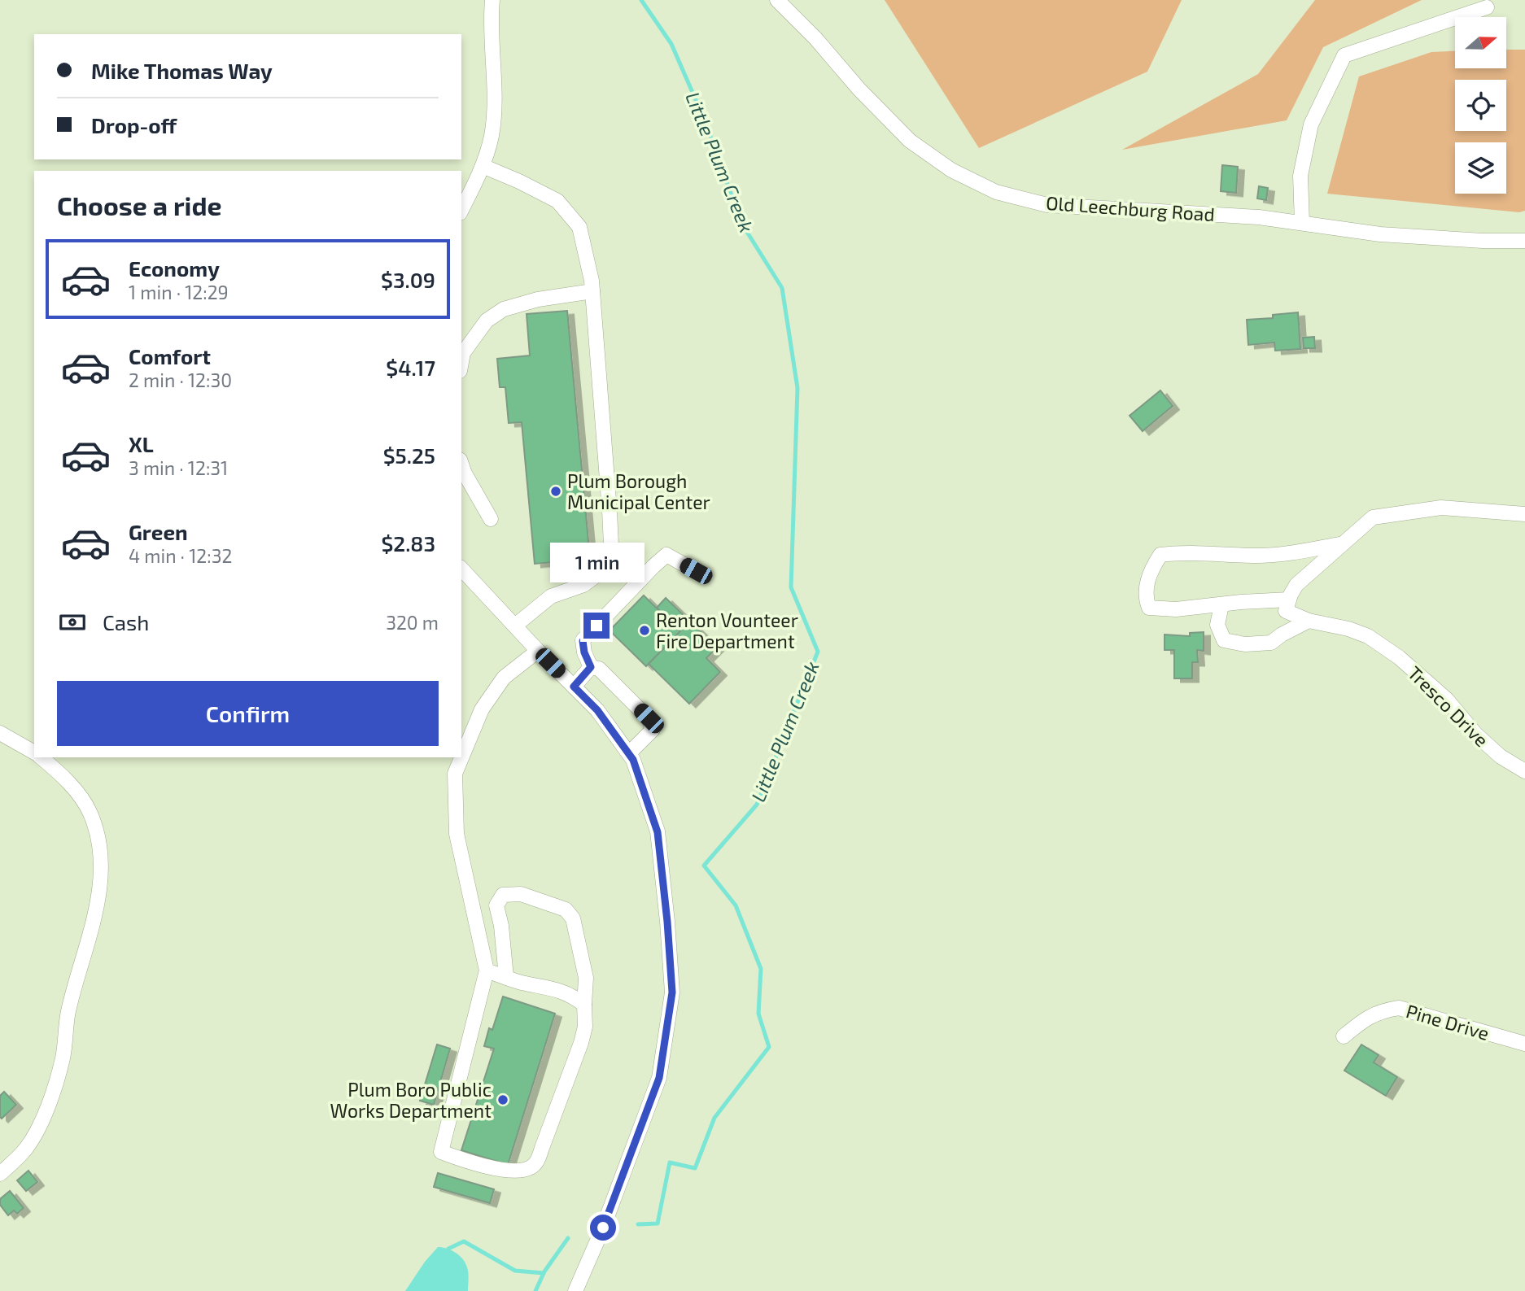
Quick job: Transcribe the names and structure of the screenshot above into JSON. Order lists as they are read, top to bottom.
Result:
{
  "streets": {
    "street": ["Old Leechburg Road", "Tresco Drive", "Pine Drive"]
  },
  "water": ["Little Plum Creek"],
  "places": ["Plum Borough Municipal Center", "Renton Vounteer Fire Department", "Plum Boro Public Works Department"],
  "north": "right",
  "page": {
    "banner": ["Mike Thomas Way", "Drop-off"],
    "heading": "Choose a ride",
    "list": [
      {
        "name": "Economy",
        "note": "1 min · 12:29",
        "value": "$3.09"
      },
      {
        "name": "Comfort",
        "note": "2 min · 12:30",
        "value": "$4.17"
      },
      {
        "name": "XL",
        "note": "3 min · 12:31",
        "value": "$5.25"
      },
      {
        "name": "Green",
        "note": "4 min · 12:32",
        "value": "$2.83"
      }
    ],
    "bubble": "1 min",
    "pay": ["Cash", "320 m"],
    "buttons": "Confirm"
  }
}
